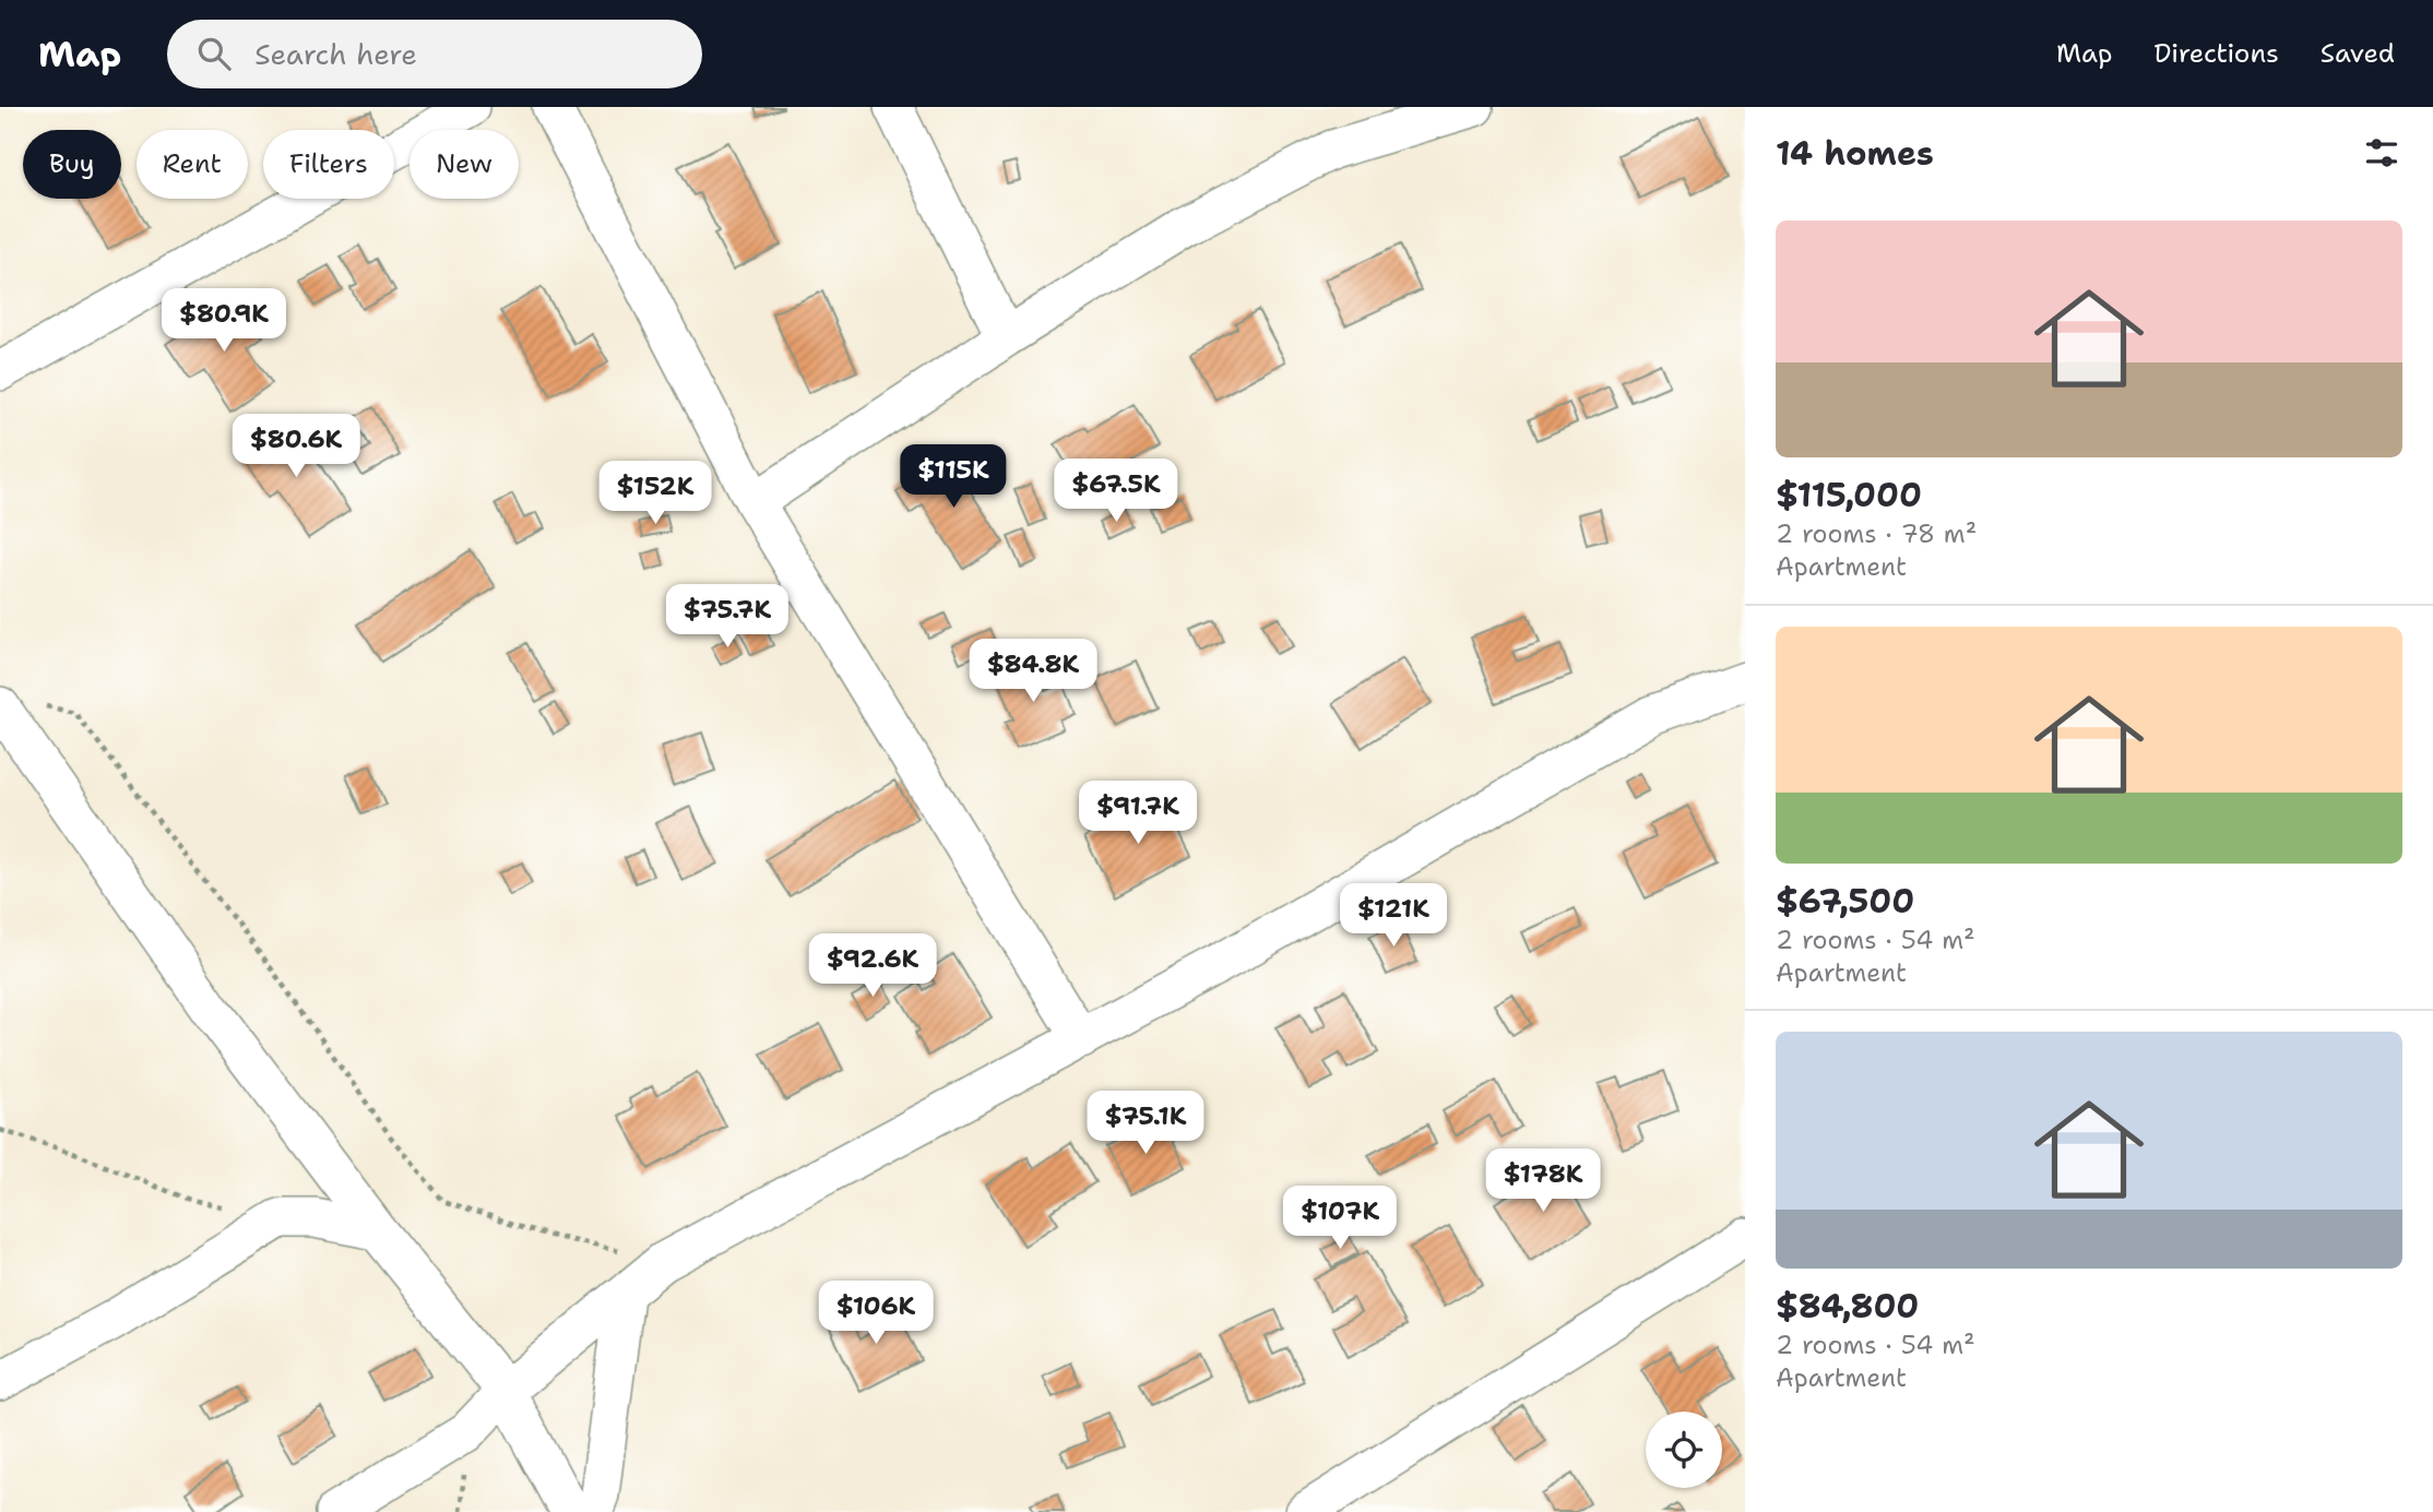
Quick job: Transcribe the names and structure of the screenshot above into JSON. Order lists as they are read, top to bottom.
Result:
{
  "page": {
    "header": "Map",
    "search": "Search here",
    "nav": ["Map", "Directions", "Saved"],
    "heading": "14 homes",
    "chip": [
      "Buy",
      "Rent",
      "Filters",
      "New"
    ],
    "list": [
      {
        "name": "$115,000",
        "note": "2 rooms · 78 m² · Apartment"
      },
      {
        "name": "$67,500",
        "note": "2 rooms · 54 m² · Apartment"
      },
      {
        "name": "$84,800",
        "note": "2 rooms · 54 m² · Apartment"
      }
    ],
    "price": [
      "$80.9K",
      "$80.6K",
      "$115K",
      "$67.5K",
      "$152K",
      "$75.7K",
      "$84.8K",
      "$91.7K",
      "$121K",
      "$92.6K",
      "$75.1K",
      "$178K",
      "$107K",
      "$106K"
    ]
  }
}
